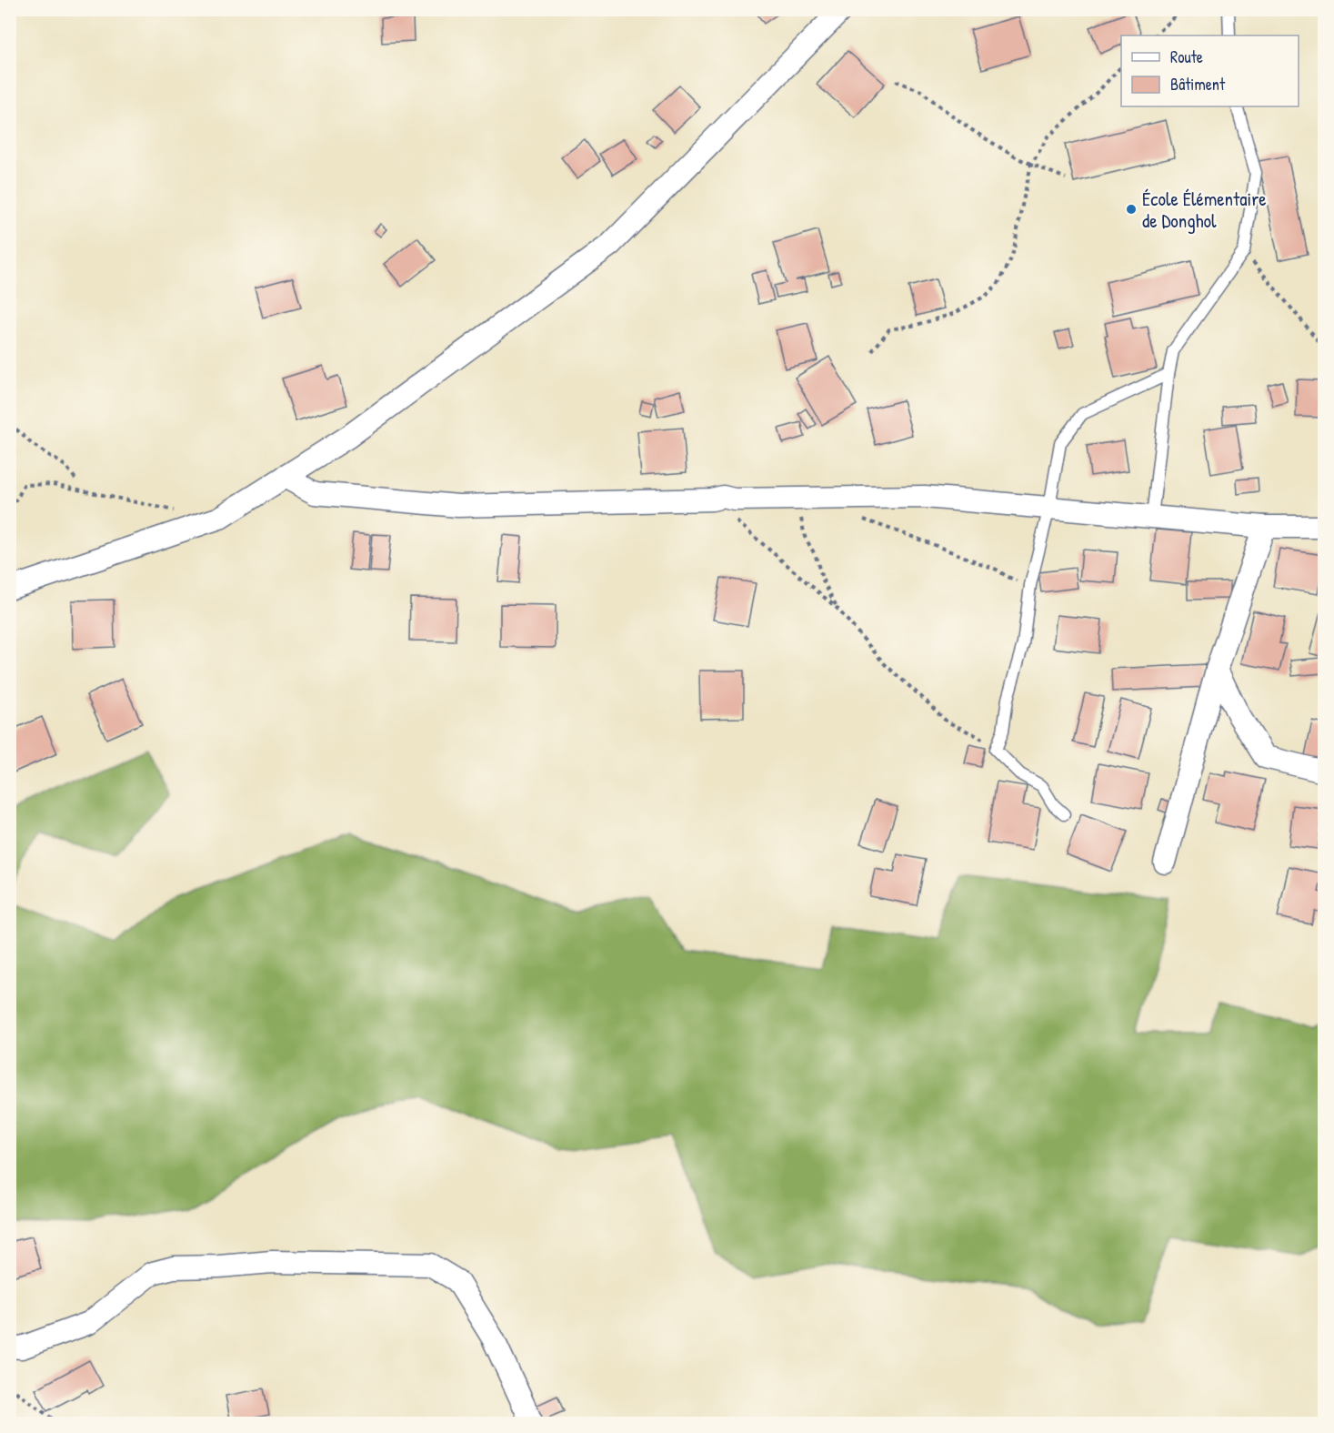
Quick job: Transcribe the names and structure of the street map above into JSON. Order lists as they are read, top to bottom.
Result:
{
  "places": ["École Élémentaire de Donghol"],
  "legend": ["Route", "Bâtiment"]
}
